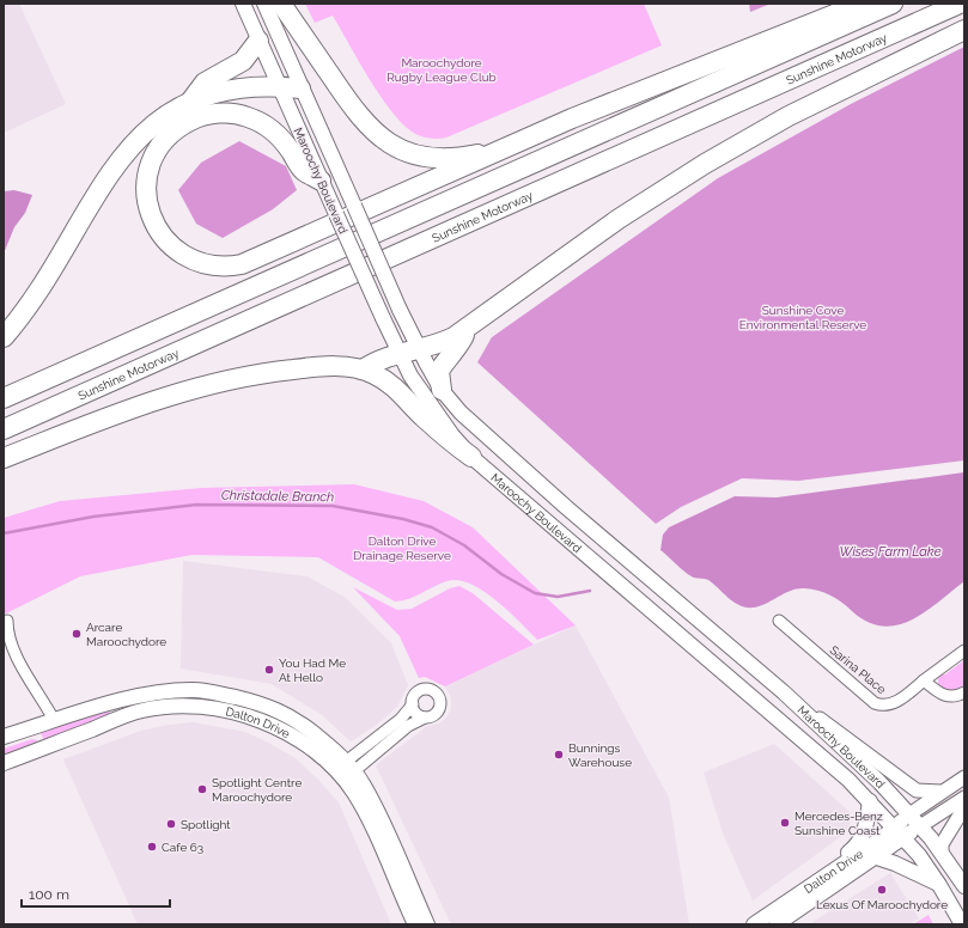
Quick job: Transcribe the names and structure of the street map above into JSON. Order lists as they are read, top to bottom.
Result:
{
  "streets": {
    "highway": ["Sunshine Motorway"],
    "main road": ["Maroochy Boulevard", "Dalton Drive"],
    "street": ["Sarina Place"]
  },
  "crossings": [
    ["Maroochy Boulevard", "Dalton Drive"]
  ],
  "water": ["Christadale Branch", "Wises Farm Lake"],
  "parks": ["Maroochydore Rugby League Club", "Sunshine Cove Environmental Reserve", "Dalton Drive Drainage Reserve"],
  "places": [
    "Arcare Maroochydore",
    "You Had Me At Hello",
    "Bunnings Warehouse",
    "Spotlight Centre Maroochydore",
    "Mercedes-Benz Sunshine Coast",
    "Spotlight",
    "Cafe 63",
    "Lexus Of Maroochydore"
  ],
  "scale_bar": "100 m"
}
